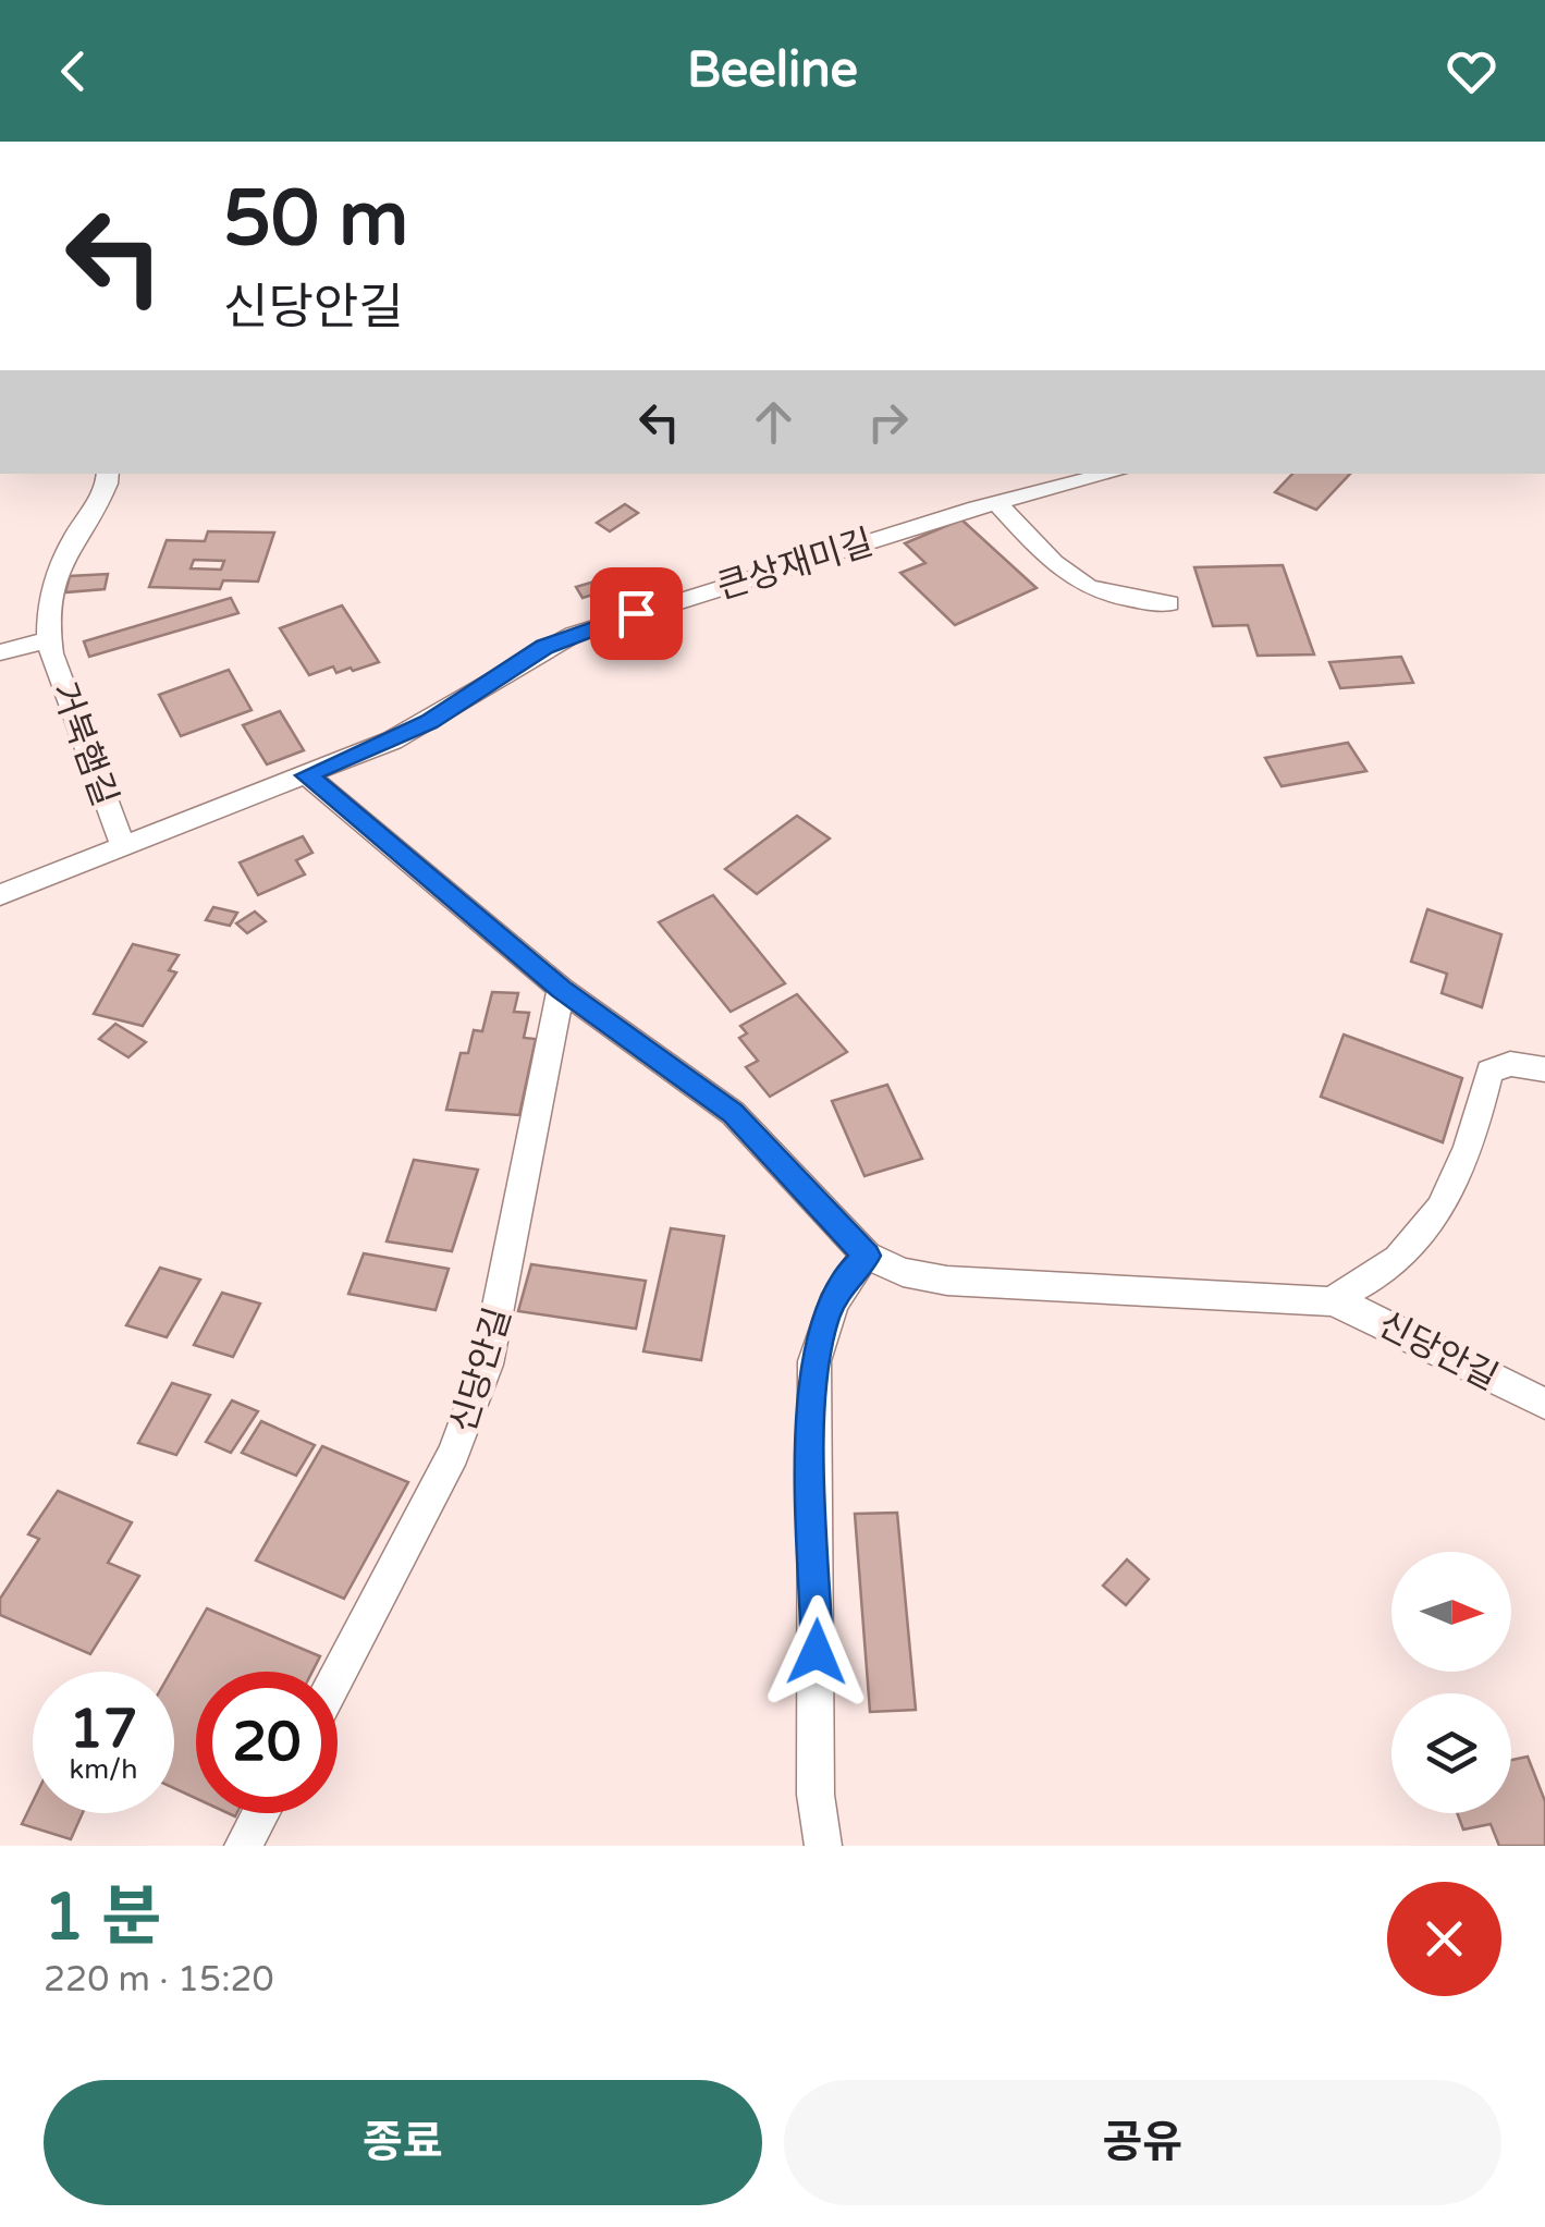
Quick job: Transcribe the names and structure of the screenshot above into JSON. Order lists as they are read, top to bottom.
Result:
{
  "streets": {
    "lane": ["큰상재미길", "거북햄길", "신당안길"]
  },
  "crossings": [
    ["큰상재미길", "거북햄길"],
    ["큰상재미길", "신당안길"]
  ],
  "north": "right",
  "page": {
    "header": "Beeline",
    "turn": ["50 m", "신당안길"],
    "speed": "17 km/h",
    "limit": "20",
    "heading": ["1 분", "220 m · 15:20"],
    "buttons": ["종료", "공유"]
  }
}
